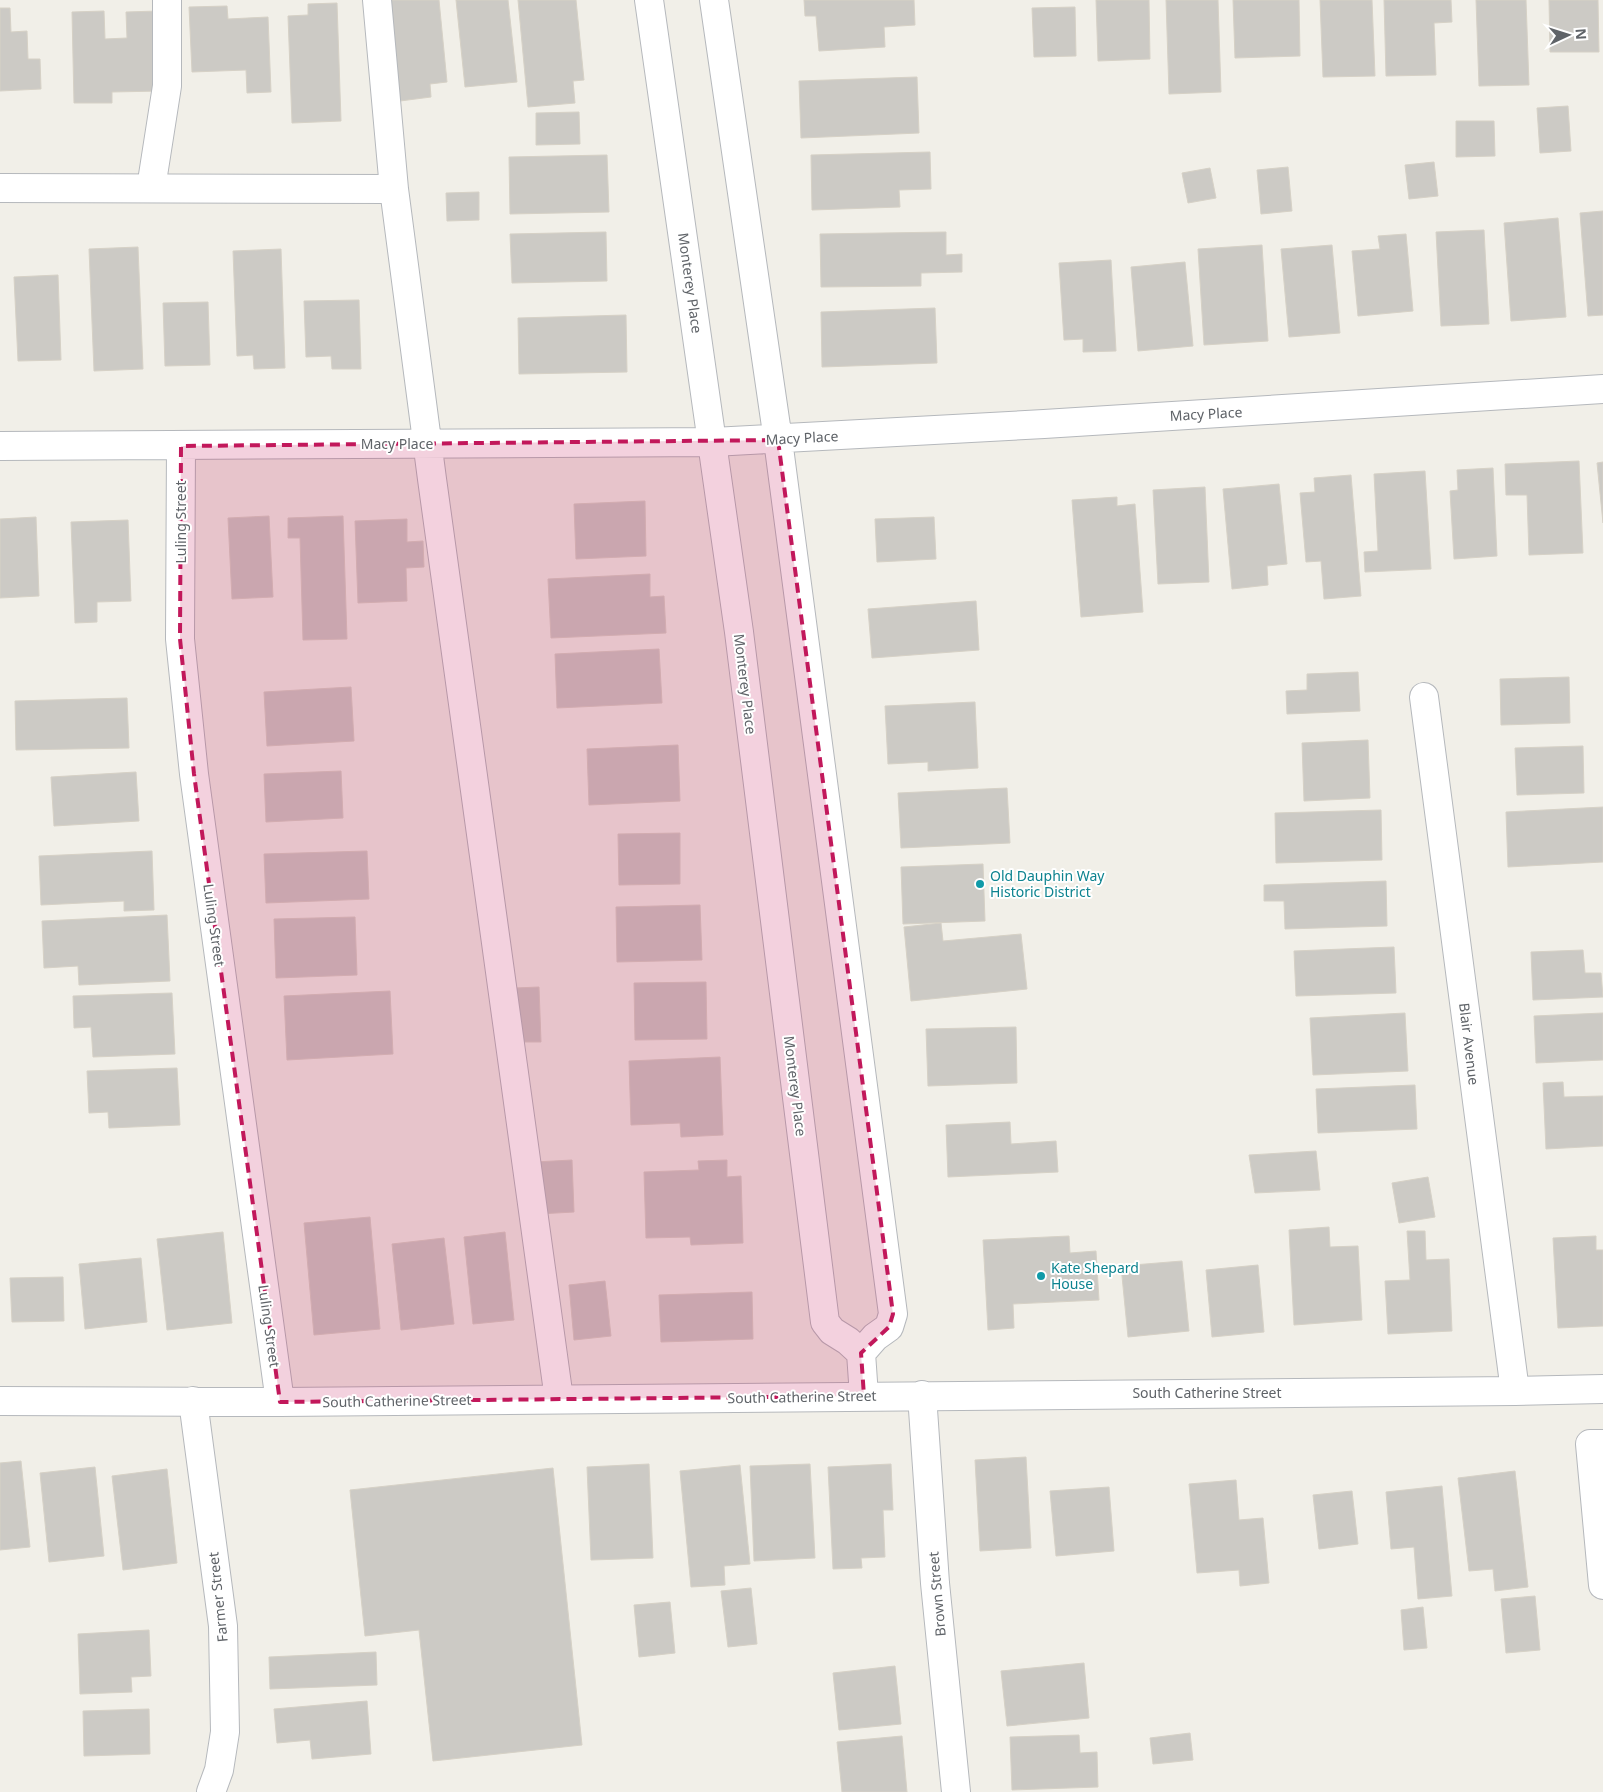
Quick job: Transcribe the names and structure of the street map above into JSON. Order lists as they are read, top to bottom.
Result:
{
  "streets": {
    "street": [
      "Monterey Place",
      "Macy Place",
      "Luling Street",
      "Blair Avenue",
      "South Catherine Street",
      "Brown Street",
      "Farmer Street"
    ]
  },
  "crossings": [
    ["Monterey Place", "Macy Place"],
    ["Macy Place", "Luling Street"],
    ["Luling Street", "South Catherine Street"],
    ["Blair Avenue", "South Catherine Street"],
    ["South Catherine Street", "Brown Street"],
    ["South Catherine Street", "Farmer Street"]
  ],
  "places": ["Old Dauphin Way Historic District", "Kate Shepard House"],
  "north": "right"
}
